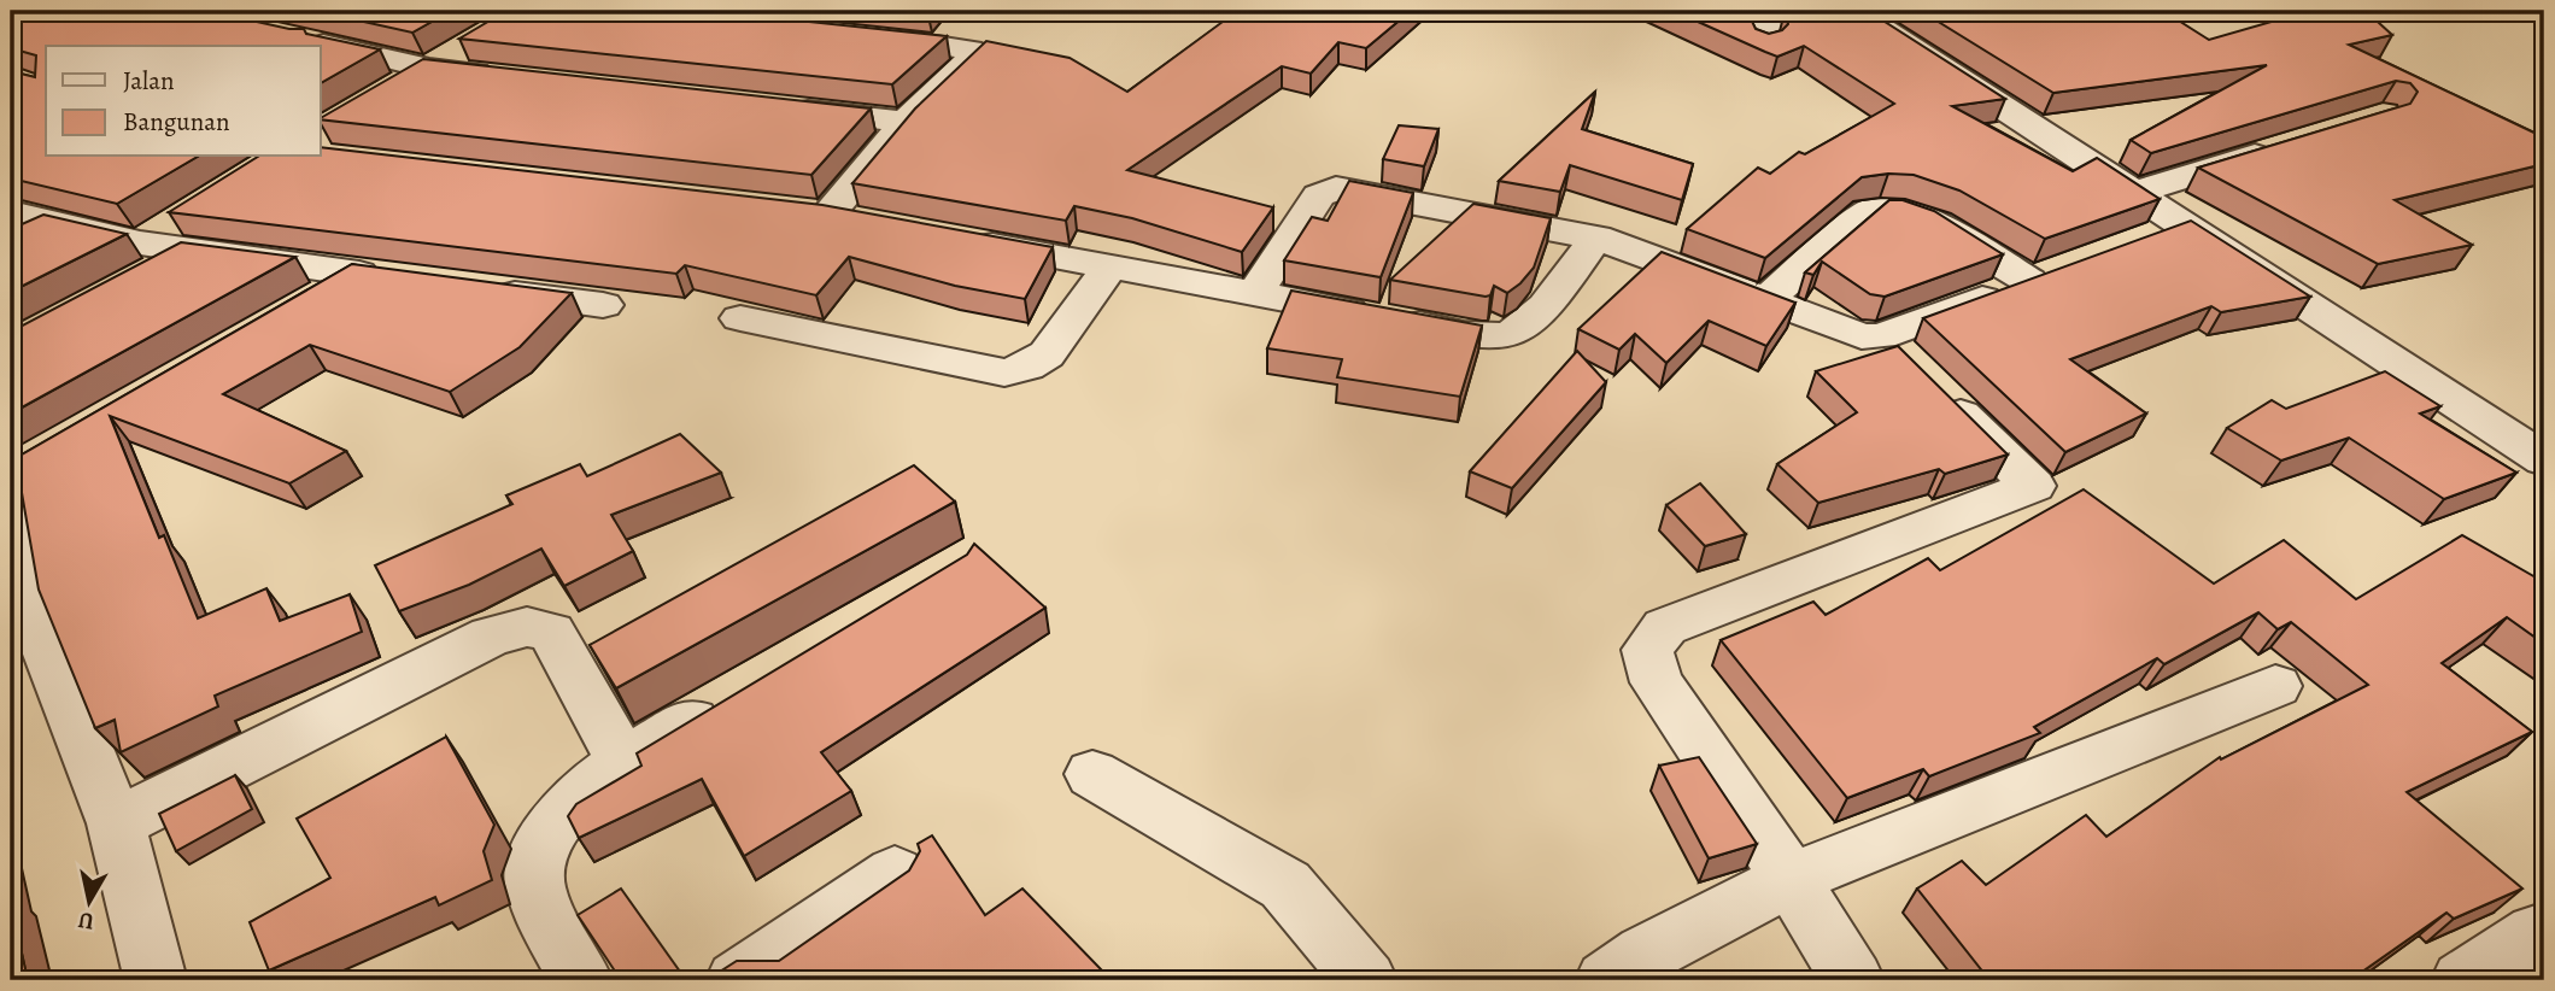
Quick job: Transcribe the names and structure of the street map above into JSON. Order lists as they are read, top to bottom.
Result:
{
  "legend": ["Jalan", "Bangunan"],
  "north": "bottom"
}
